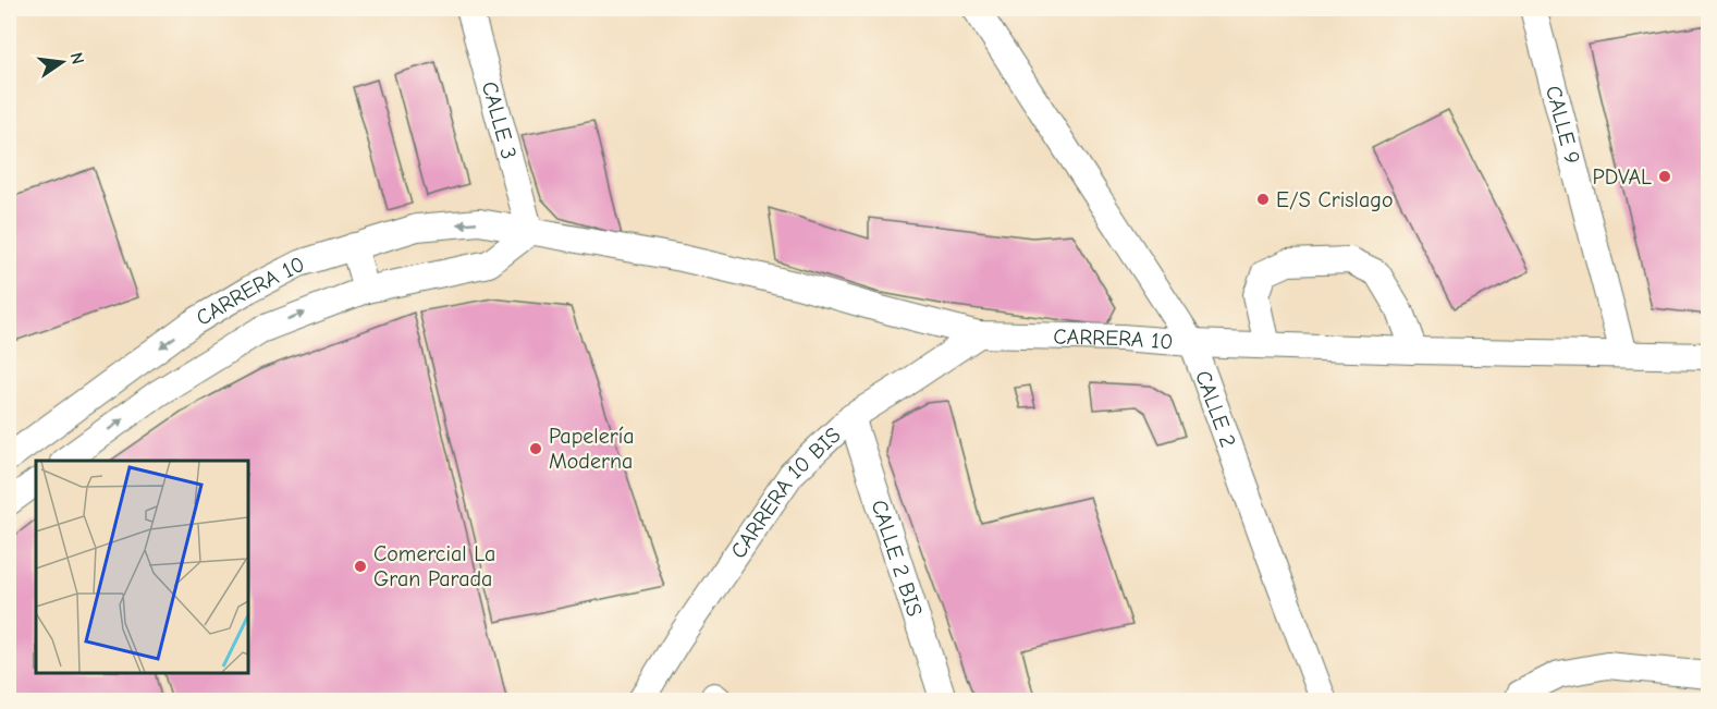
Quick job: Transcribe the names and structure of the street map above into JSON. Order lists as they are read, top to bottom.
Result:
{
  "streets": {
    "street": [
      "CALLE 3",
      "CALLE 9",
      "CARRERA 10",
      "CALLE 2",
      "CARRERA 10 BIS",
      "CALLE 2 BIS"
    ]
  },
  "crossings": [
    ["CALLE 3", "CARRERA 10"],
    ["CALLE 9", "CARRERA 10"],
    ["CARRERA 10", "CALLE 2"],
    ["CARRERA 10", "CARRERA 10 BIS"],
    ["CARRERA 10 BIS", "CALLE 2 BIS"]
  ],
  "places": [
    "PDVAL",
    "E/S Crislago",
    "Papelería Moderna",
    "Comercial La Gran Parada"
  ],
  "north": "right"
}
